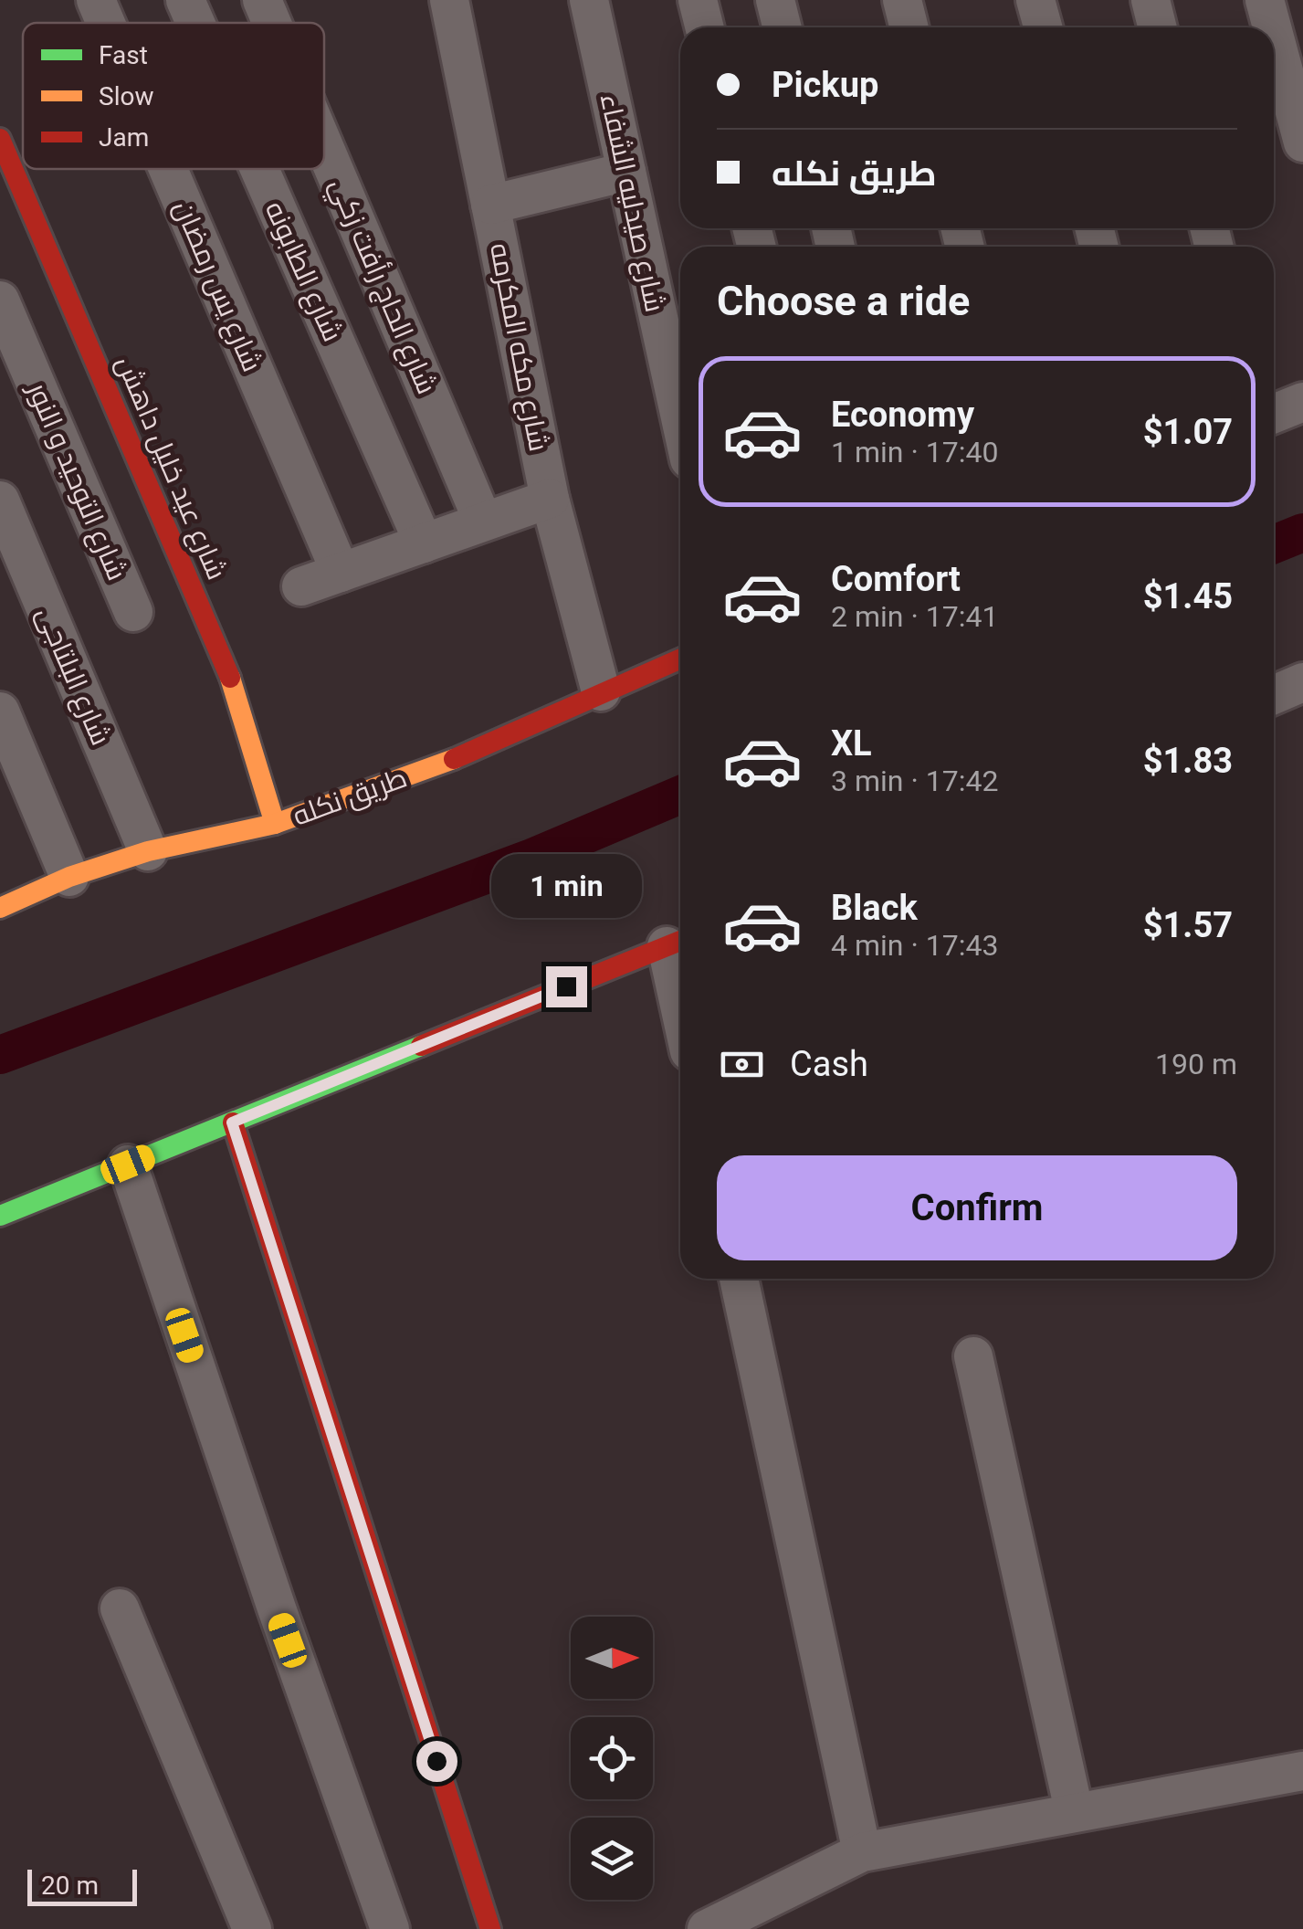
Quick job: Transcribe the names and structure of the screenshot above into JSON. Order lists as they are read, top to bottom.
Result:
{
  "streets": {
    "street": [
      "شارع صيدليه الشفاء",
      "شارع الطابونه",
      "شارع يس رمضان",
      "شارع الحاج رأفت زكي",
      "شارع مكه المكرمه",
      "شارع عيد خليل داهش",
      "شارع التوحيد و النور",
      "شارع البلتاجى",
      "طريق نكله"
    ]
  },
  "crossings": [
    ["شارع مكه المكرمه", "طريق نكله"],
    ["شارع عيد خليل داهش", "طريق نكله"],
    ["شارع البلتاجى", "طريق نكله"]
  ],
  "legend": ["Fast", "Slow", "Jam"],
  "scale_bar": "20 m",
  "north": "right",
  "page": {
    "banner": ["Pickup", "طريق نكله"],
    "heading": "Choose a ride",
    "list": [
      {
        "name": "Economy",
        "note": "1 min · 17:40",
        "value": "$1.07"
      },
      {
        "name": "Comfort",
        "note": "2 min · 17:41",
        "value": "$1.45"
      },
      {
        "name": "XL",
        "note": "3 min · 17:42",
        "value": "$1.83"
      },
      {
        "name": "Black",
        "note": "4 min · 17:43",
        "value": "$1.57"
      }
    ],
    "bubble": "1 min",
    "pay": ["Cash", "190 m"],
    "buttons": "Confirm",
    "scale": "20 m"
  }
}
